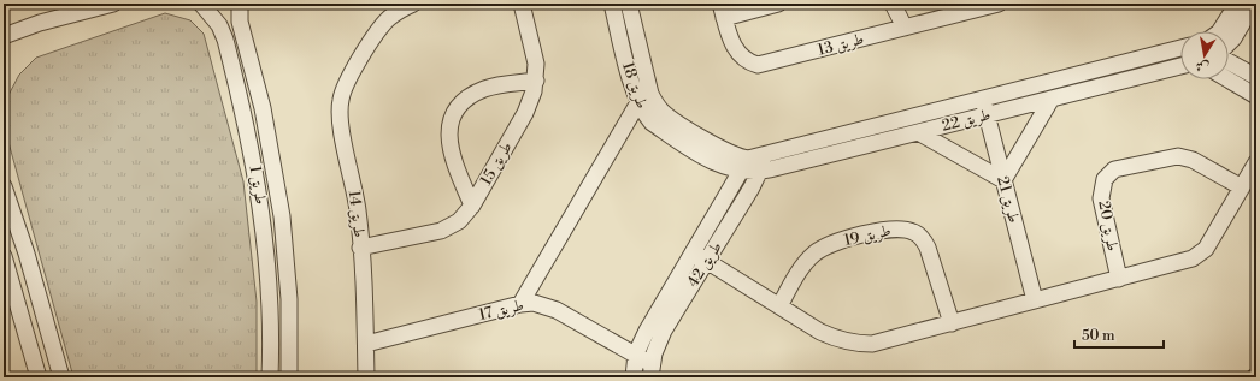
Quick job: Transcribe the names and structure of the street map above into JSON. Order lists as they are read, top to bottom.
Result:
{
  "streets": {
    "street": [
      "طريق 13",
      "طريق 18",
      "طريق 22",
      "طريق 15",
      "طريق 1",
      "طريق 21",
      "طريق 14",
      "طريق 20",
      "طريق 19",
      "طريق 42",
      "طريق 17"
    ]
  },
  "crossings": [
    ["طريق 18", "طريق 22"],
    ["طريق 18", "طريق 42"],
    ["طريق 22", "طريق 21"],
    ["طريق 22", "طريق 42"],
    ["طريق 15", "طريق 14"],
    ["طريق 14", "طريق 17"],
    ["طريق 42", "طريق 17"]
  ],
  "scale_bar": "50 m",
  "north": "bottom"
}
